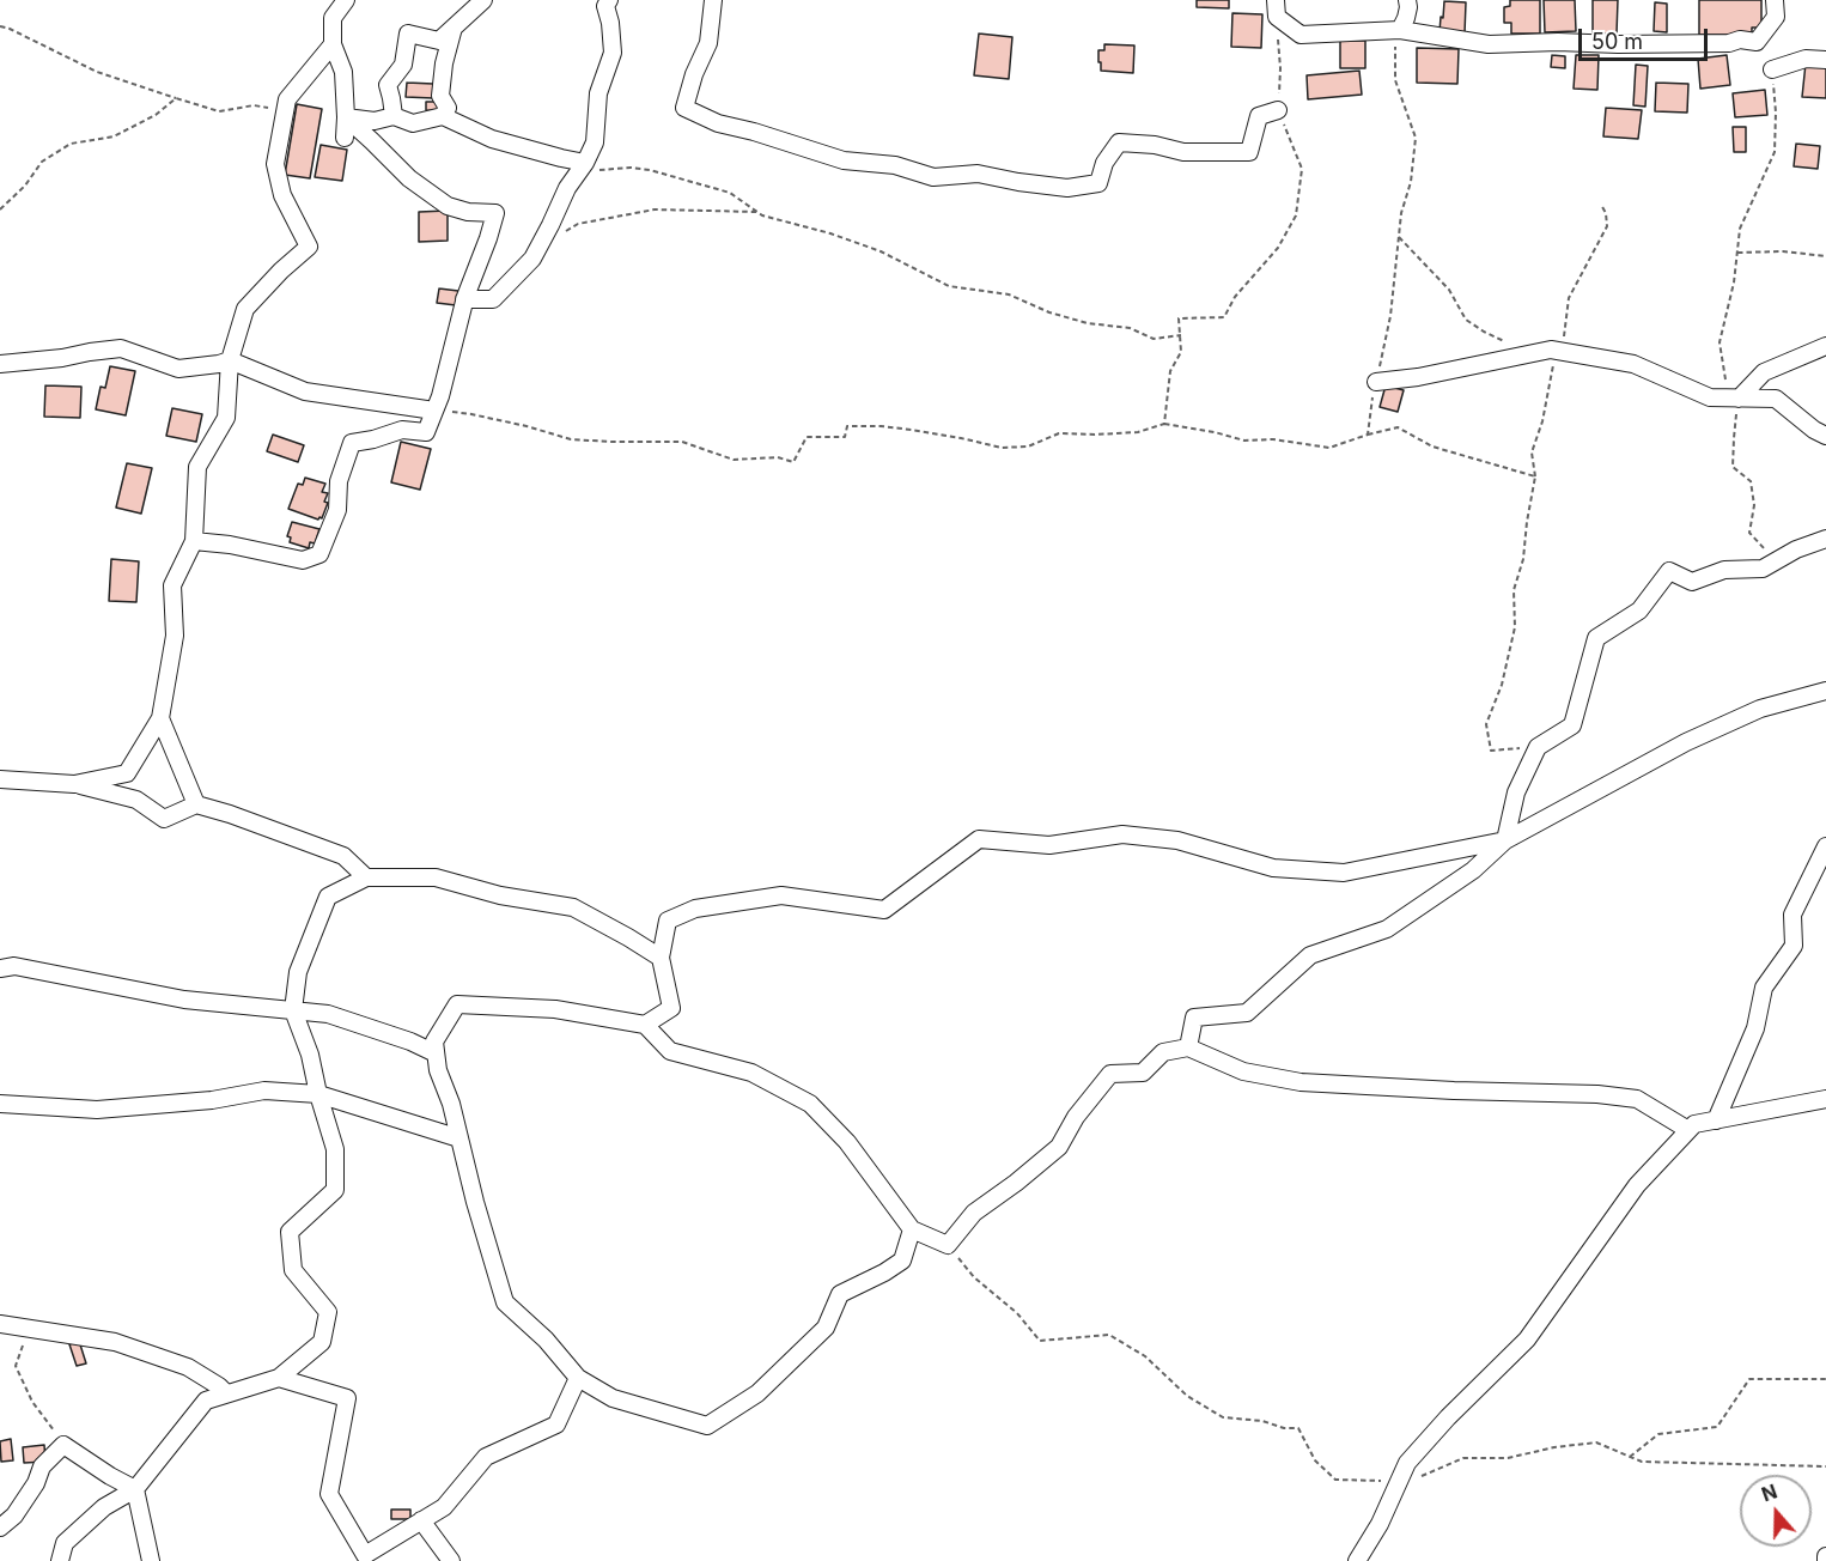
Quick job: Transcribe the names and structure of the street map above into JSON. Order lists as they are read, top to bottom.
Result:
{
  "scale_bar": "50 m",
  "north": "top"
}
